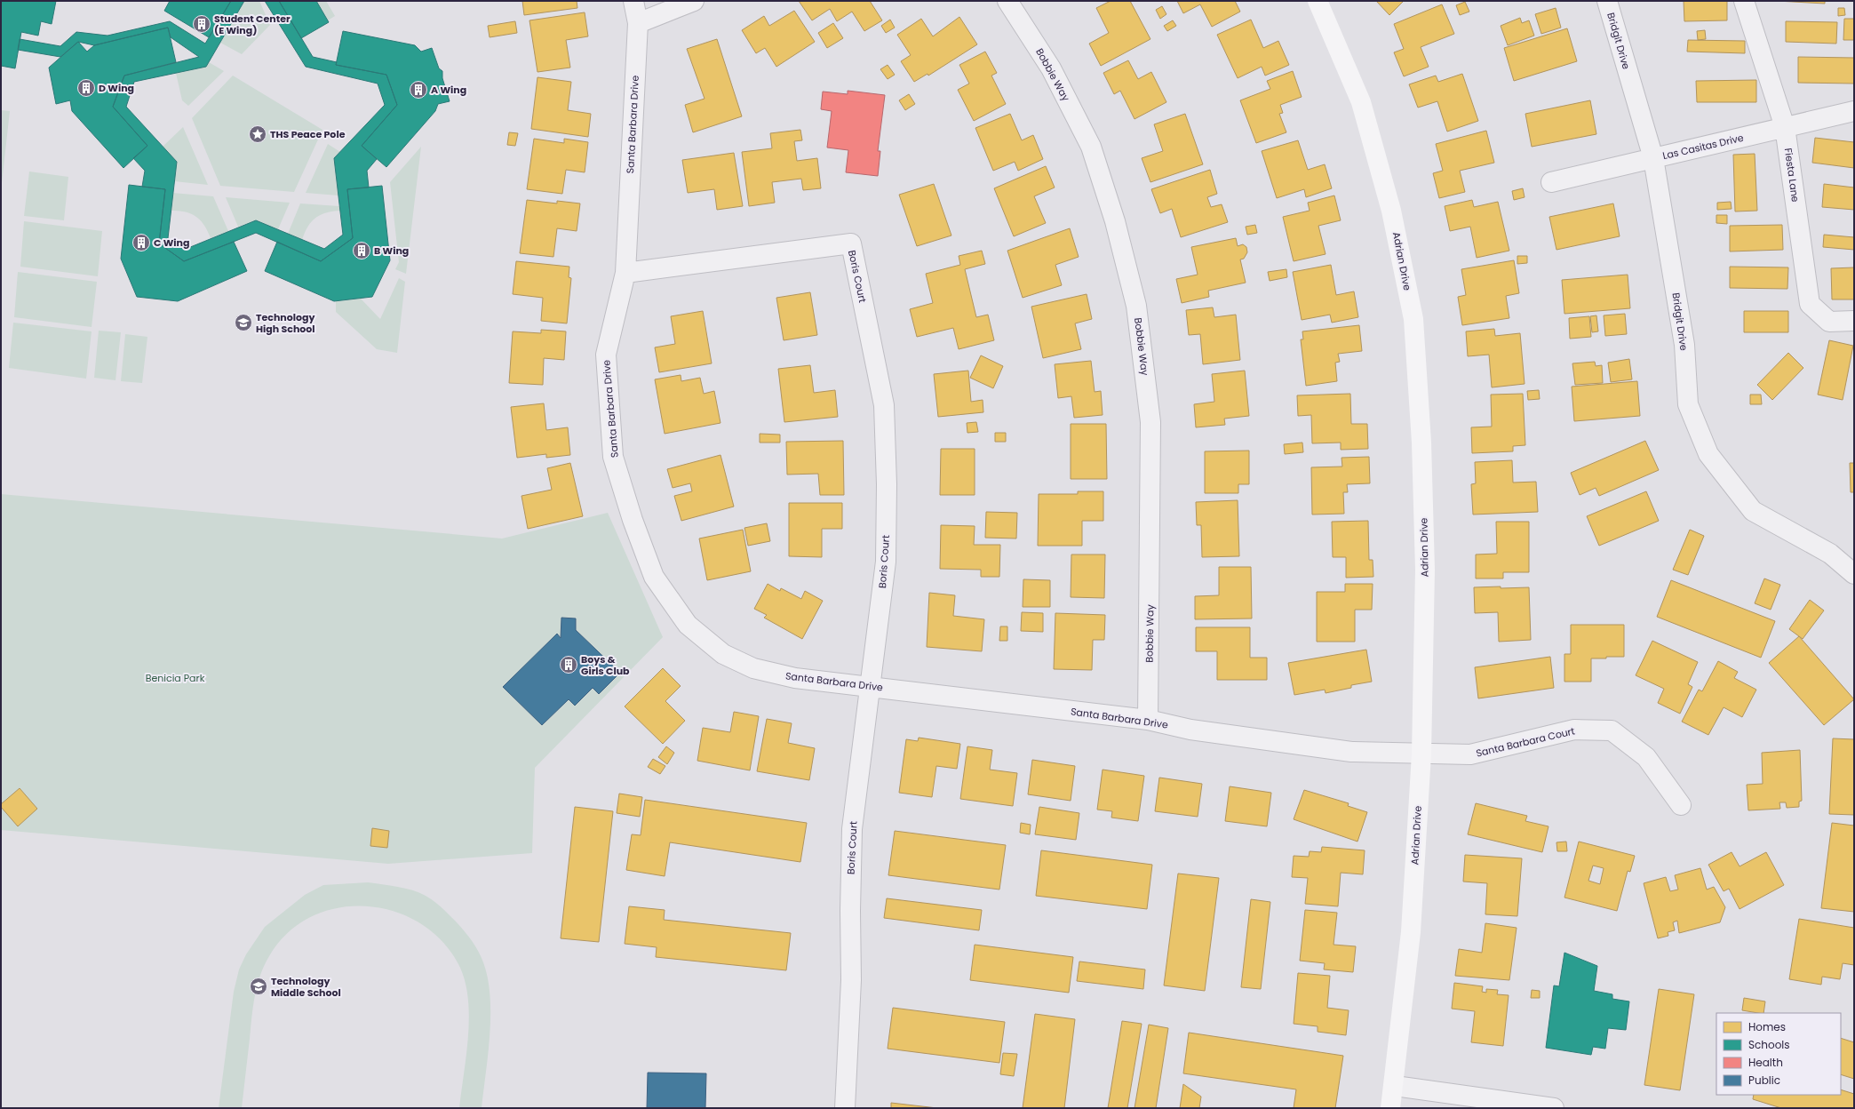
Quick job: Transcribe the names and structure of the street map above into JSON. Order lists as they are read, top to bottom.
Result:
{
  "streets": {
    "street": [
      "Bridgit Drive",
      "Bobbie Way",
      "Santa Barbara Drive",
      "Las Casitas Drive",
      "Fiesta Lane",
      "Adrian Drive",
      "Boris Court",
      "Santa Barbara Court"
    ]
  },
  "crossings": [
    ["Bridgit Drive", "Las Casitas Drive"],
    ["Bobbie Way", "Santa Barbara Drive"],
    ["Santa Barbara Drive", "Adrian Drive"],
    ["Santa Barbara Drive", "Boris Court"],
    ["Santa Barbara Drive", "Santa Barbara Court"],
    ["Las Casitas Drive", "Fiesta Lane"],
    ["Adrian Drive", "Santa Barbara Court"]
  ],
  "parks": ["Benicia Park"],
  "places": {
    "building": [
      "Student Center (E Wing)",
      "D Wing",
      "A Wing",
      "C Wing",
      "B Wing",
      "Boys & Girls Club"
    ],
    "place": ["THS Peace Pole"],
    "school or university": ["Technology High School", "Technology Middle School"]
  },
  "legend": [
    "Homes",
    "Schools",
    "Health",
    "Public"
  ]
}
